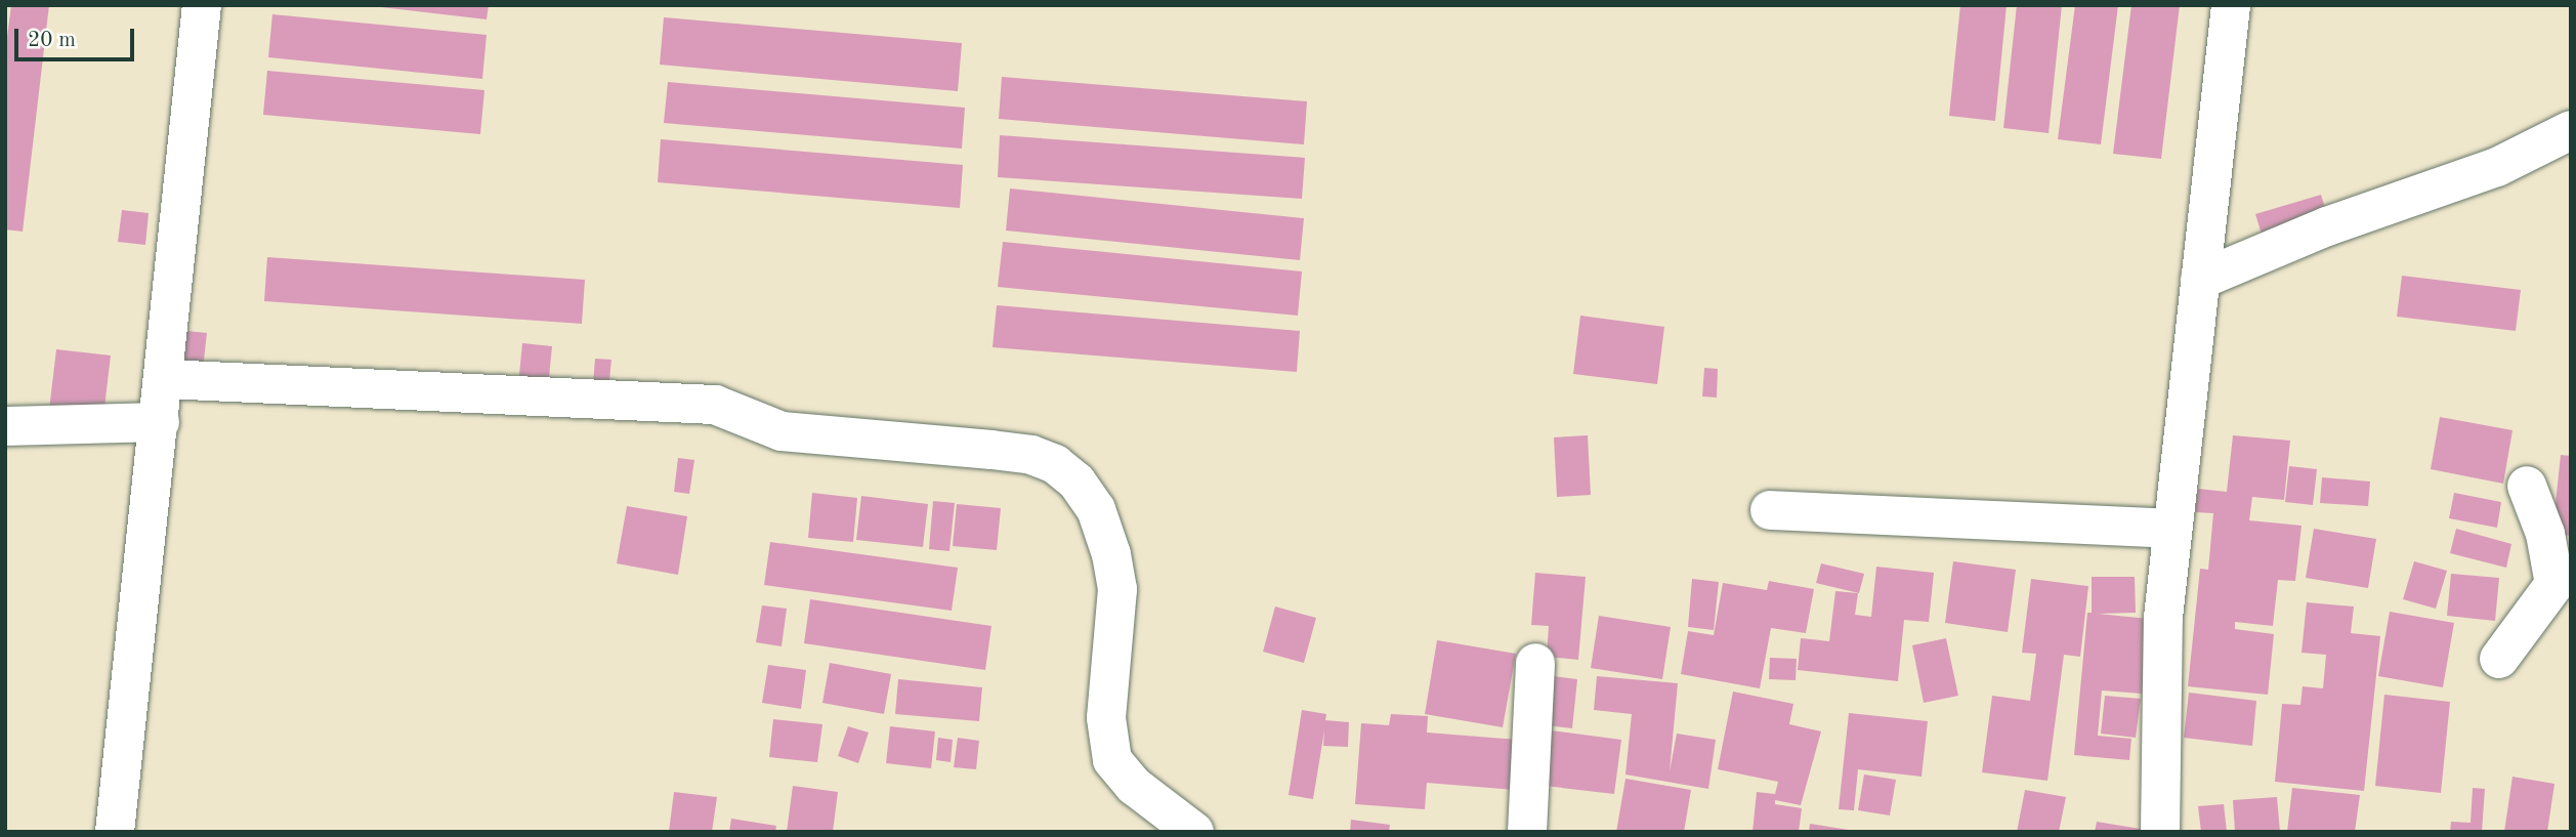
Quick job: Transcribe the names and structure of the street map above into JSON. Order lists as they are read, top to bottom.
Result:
{
  "scale_bar": "20 m"
}
